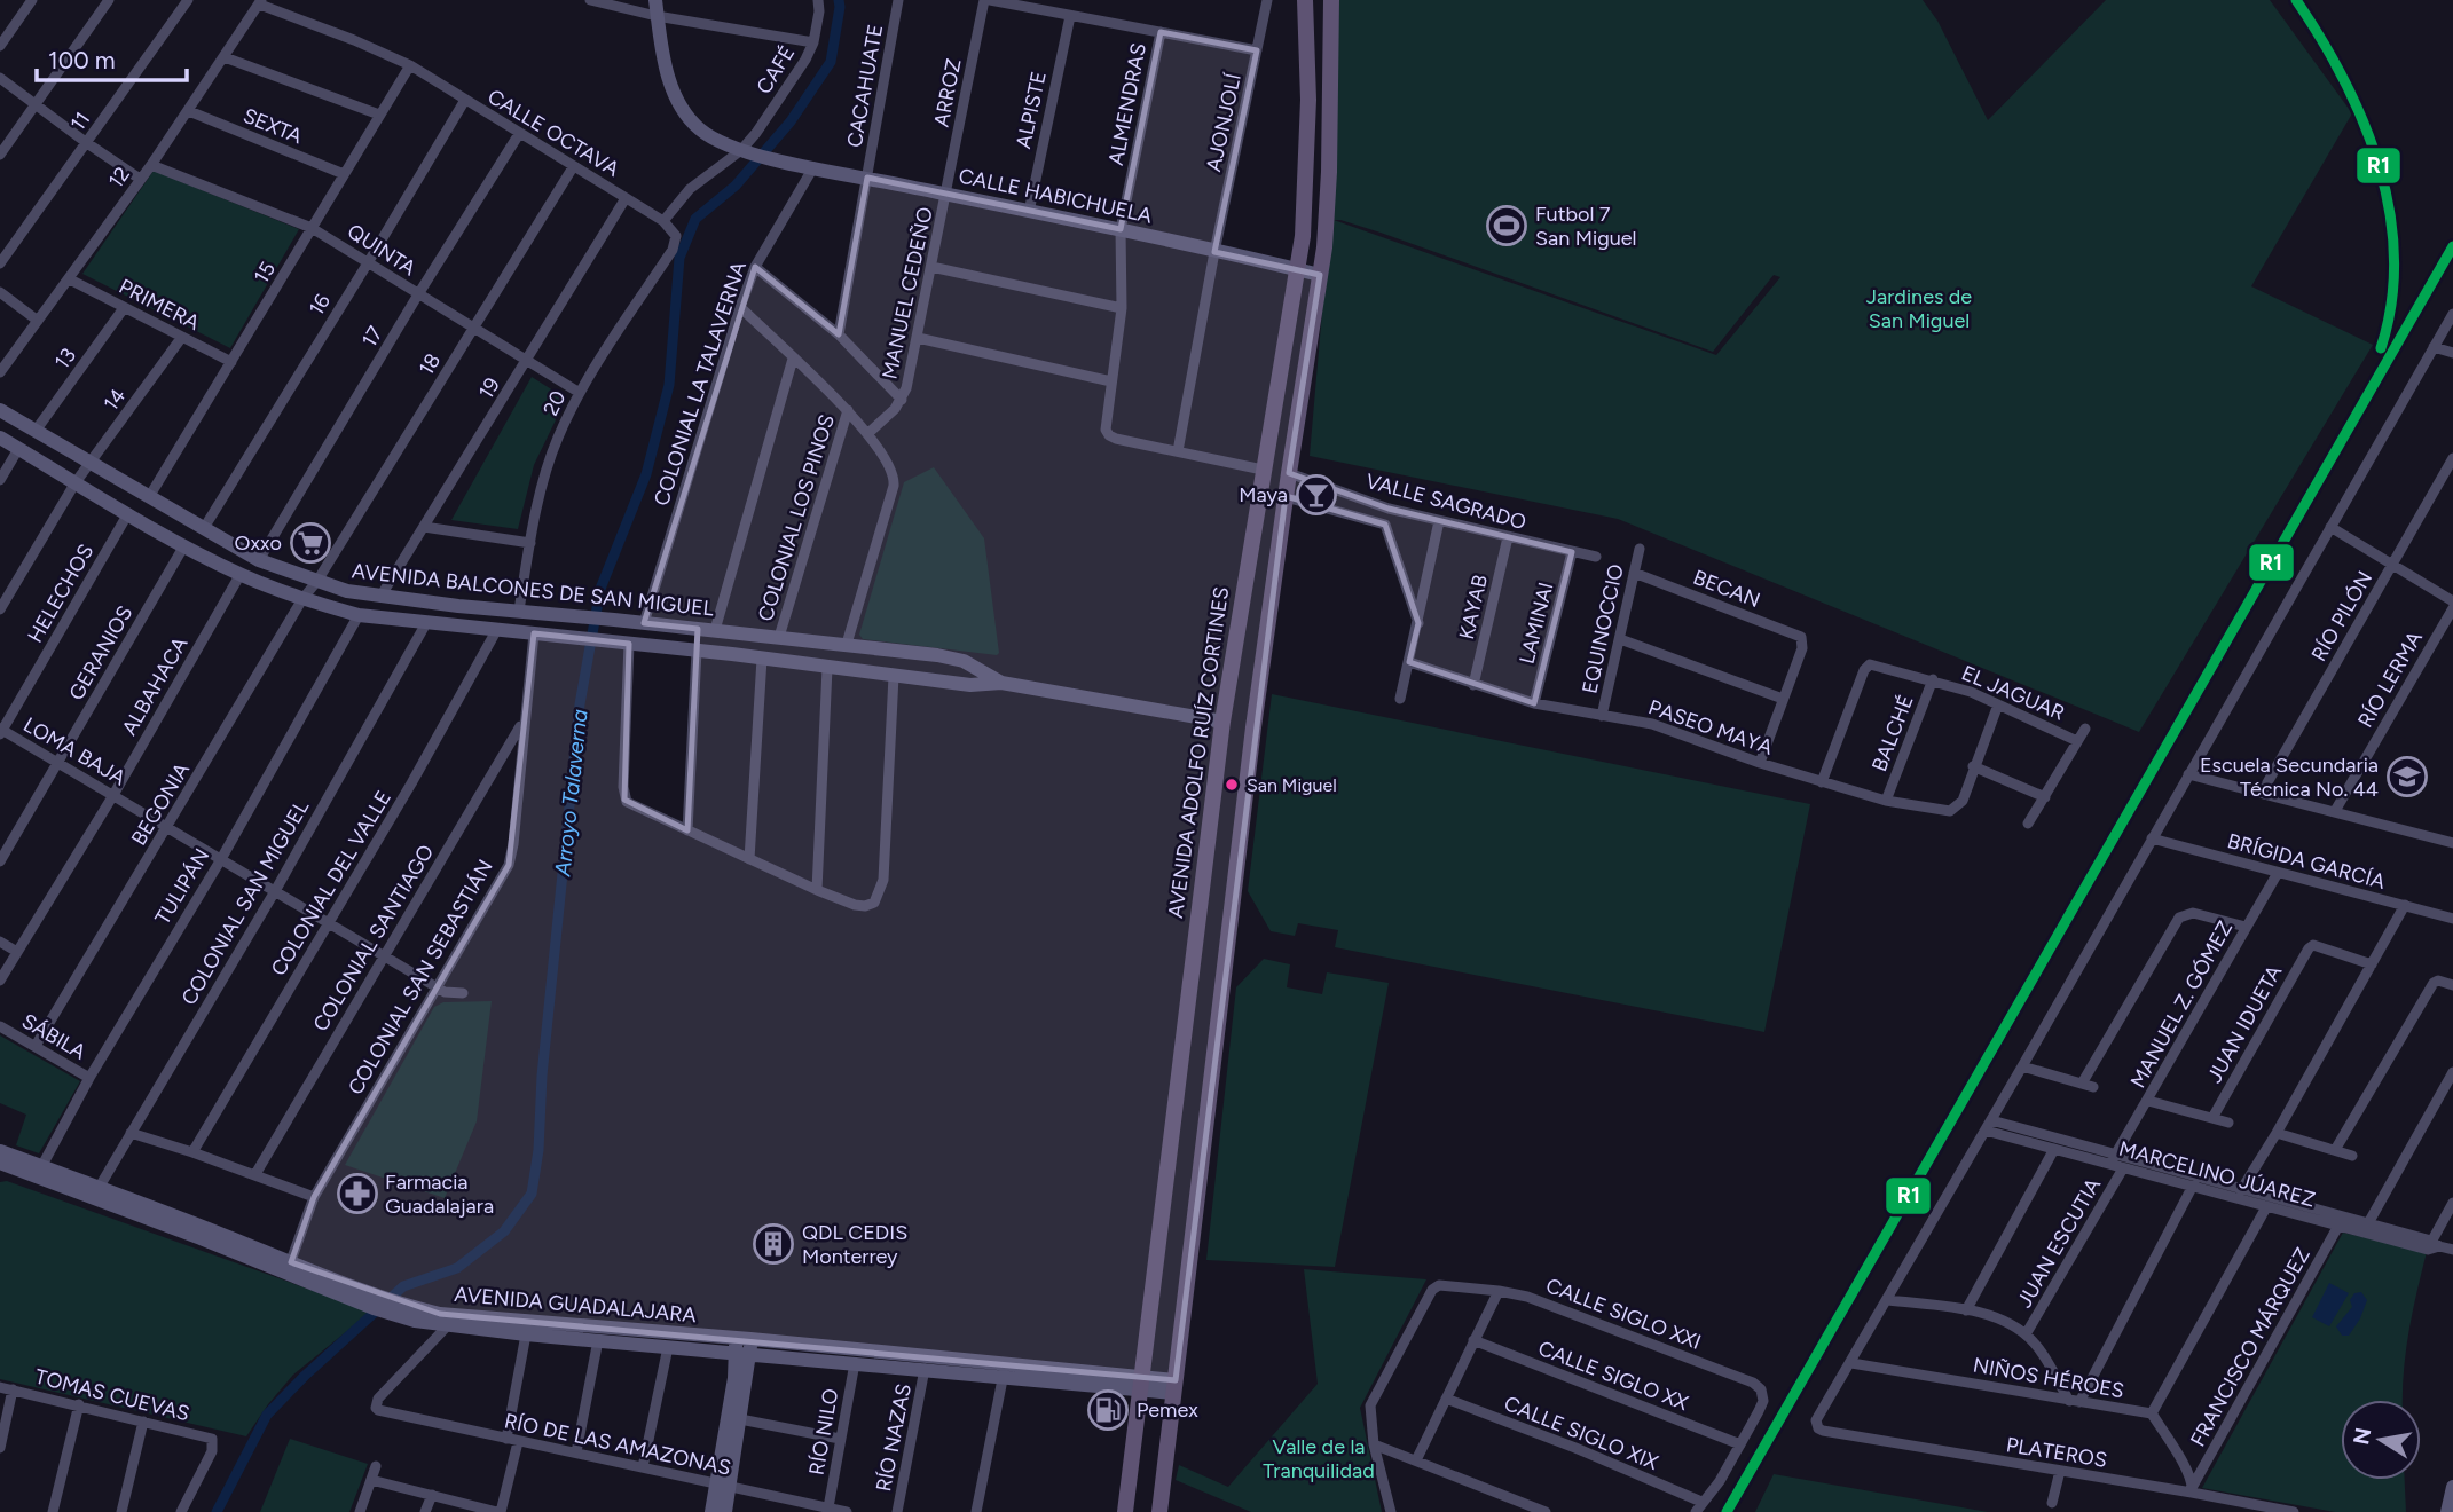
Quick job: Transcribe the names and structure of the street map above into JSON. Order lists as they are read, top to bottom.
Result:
{
  "streets": {
    "main road": ["AVENIDA ADOLFO RUÍZ CORTINES"],
    "street": [
      "CAFÉ",
      "CACAHUATE",
      "ARROZ",
      "ALMENDRAS",
      "ALPISTE",
      "11",
      "AJONJOLÍ",
      "SEXTA",
      "CALLE OCTAVA",
      "12",
      "CALLE HABICHUELA",
      "QUINTA",
      "15",
      "MANUEL CEDEÑO",
      "PRIMERA",
      "16",
      "17",
      "13",
      "18",
      "COLONIAL LA TALAVERNA",
      "19",
      "14",
      "20",
      "VALLE SAGRADO",
      "COLONIAL LOS PINOS",
      "BECAN",
      "AVENIDA BALCONES DE SAN MIGUEL",
      "HELECHOS",
      "KAYAB",
      "RÍO PILÓN",
      "LAMINAI",
      "EQUINOCCIO",
      "GERANIOS",
      "RÍO LERMA",
      "ALBAHACA",
      "EL JAGUAR",
      "PASEO MAYA",
      "BALCHÉ",
      "LOMA BAJA",
      "BEGONIA",
      "BRÍGIDA GARCÍA",
      "COLONIAL DEL VALLE",
      "TULIPÁN",
      "COLONIAL SAN MIGUEL",
      "COLONIAL SANTIAGO",
      "COLONIAL SAN SEBASTIÁN",
      "MANUEL Z. GÓMEZ",
      "JUAN IDUETA",
      "SÁBILA",
      "MARCELINO JÚAREZ",
      "JUAN ESCUTIA",
      "AVENIDA GUADALAJARA",
      "CALLE SIGLO XXI",
      "FRANCISCO MÁRQUEZ",
      "CALLE SIGLO XX",
      "NIÑOS HÉROES",
      "TOMAS CUEVAS",
      "RÍO NILO",
      "CALLE SIGLO XIX",
      "RÍO NAZAS",
      "RÍO DE LAS AMAZONAS",
      "PLATEROS"
    ]
  },
  "crossings": [
    ["CAFÉ", "CALLE OCTAVA"],
    ["CAFÉ", "CALLE HABICHUELA"],
    ["CACAHUATE", "CALLE HABICHUELA"],
    ["ARROZ", "CALLE HABICHUELA"],
    ["ARROZ", "MANUEL CEDEÑO"],
    ["ALMENDRAS", "AJONJOLÍ"],
    ["ALMENDRAS", "CALLE HABICHUELA"],
    ["ALPISTE", "CALLE HABICHUELA"],
    ["AJONJOLÍ", "CALLE HABICHUELA"],
    ["SEXTA", "12"],
    ["SEXTA", "15"],
    ["CALLE OCTAVA", "12"],
    ["CALLE OCTAVA", "15"],
    ["CALLE OCTAVA", "16"],
    ["CALLE OCTAVA", "17"],
    ["CALLE OCTAVA", "18"],
    ["CALLE OCTAVA", "19"],
    ["CALLE OCTAVA", "20"],
    ["12", "QUINTA"],
    ["12", "PRIMERA"],
    ["CALLE HABICHUELA", "MANUEL CEDEÑO"],
    ["CALLE HABICHUELA", "COLONIAL LA TALAVERNA"],
    ["CALLE HABICHUELA", "AVENIDA ADOLFO RUÍZ CORTINES"],
    ["QUINTA", "15"],
    ["QUINTA", "16"],
    ["QUINTA", "17"],
    ["QUINTA", "18"],
    ["QUINTA", "19"],
    ["QUINTA", "20"],
    ["15", "PRIMERA"],
    ["15", "AVENIDA BALCONES DE SAN MIGUEL"],
    ["PRIMERA", "13"],
    ["PRIMERA", "14"],
    ["16", "AVENIDA BALCONES DE SAN MIGUEL"],
    ["17", "AVENIDA BALCONES DE SAN MIGUEL"],
    ["13", "AVENIDA BALCONES DE SAN MIGUEL"],
    ["18", "AVENIDA BALCONES DE SAN MIGUEL"],
    ["18", "BEGONIA"],
    ["COLONIAL LA TALAVERNA", "AVENIDA BALCONES DE SAN MIGUEL"],
    ["19", "AVENIDA BALCONES DE SAN MIGUEL"],
    ["14", "AVENIDA BALCONES DE SAN MIGUEL"],
    ["20", "AVENIDA BALCONES DE SAN MIGUEL"],
    ["VALLE SAGRADO", "KAYAB"],
    ["VALLE SAGRADO", "LAMINAI"],
    ["COLONIAL LOS PINOS", "AVENIDA BALCONES DE SAN MIGUEL"],
    ["BECAN", "EQUINOCCIO"],
    ["AVENIDA BALCONES DE SAN MIGUEL", "HELECHOS"],
    ["AVENIDA BALCONES DE SAN MIGUEL", "GERANIOS"],
    ["AVENIDA BALCONES DE SAN MIGUEL", "ALBAHACA"],
    ["AVENIDA BALCONES DE SAN MIGUEL", "AVENIDA ADOLFO RUÍZ CORTINES"],
    ["AVENIDA BALCONES DE SAN MIGUEL", "BEGONIA"],
    ["AVENIDA BALCONES DE SAN MIGUEL", "COLONIAL DEL VALLE"],
    ["AVENIDA BALCONES DE SAN MIGUEL", "TULIPÁN"],
    ["AVENIDA BALCONES DE SAN MIGUEL", "COLONIAL SAN MIGUEL"],
    ["AVENIDA BALCONES DE SAN MIGUEL", "COLONIAL SAN SEBASTIÁN"],
    ["HELECHOS", "LOMA BAJA"],
    ["KAYAB", "PASEO MAYA"],
    ["LAMINAI", "PASEO MAYA"],
    ["EQUINOCCIO", "PASEO MAYA"],
    ["GERANIOS", "LOMA BAJA"],
    ["ALBAHACA", "LOMA BAJA"],
    ["EL JAGUAR", "PASEO MAYA"],
    ["EL JAGUAR", "BALCHÉ"],
    ["PASEO MAYA", "BALCHÉ"],
    ["LOMA BAJA", "BEGONIA"],
    ["LOMA BAJA", "COLONIAL DEL VALLE"],
    ["LOMA BAJA", "TULIPÁN"],
    ["LOMA BAJA", "COLONIAL SAN MIGUEL"],
    ["LOMA BAJA", "COLONIAL SANTIAGO"],
    ["LOMA BAJA", "COLONIAL SAN SEBASTIÁN"],
    ["AVENIDA ADOLFO RUÍZ CORTINES", "AVENIDA GUADALAJARA"],
    ["BEGONIA", "SÁBILA"],
    ["BRÍGIDA GARCÍA", "MANUEL Z. GÓMEZ"],
    ["TULIPÁN", "SÁBILA"],
    ["TULIPÁN", "AVENIDA GUADALAJARA"],
    ["COLONIAL SAN MIGUEL", "AVENIDA GUADALAJARA"],
    ["COLONIAL SANTIAGO", "COLONIAL SAN SEBASTIÁN"],
    ["COLONIAL SAN SEBASTIÁN", "AVENIDA GUADALAJARA"],
    ["MANUEL Z. GÓMEZ", "MARCELINO JÚAREZ"],
    ["MARCELINO JÚAREZ", "JUAN ESCUTIA"],
    ["MARCELINO JÚAREZ", "FRANCISCO MÁRQUEZ"],
    ["AVENIDA GUADALAJARA", "RÍO NILO"],
    ["AVENIDA GUADALAJARA", "RÍO NAZAS"],
    ["AVENIDA GUADALAJARA", "RÍO DE LAS AMAZONAS"],
    ["CALLE SIGLO XXI", "CALLE SIGLO XX"],
    ["FRANCISCO MÁRQUEZ", "PLATEROS"],
    ["NIÑOS HÉROES", "PLATEROS"],
    ["RÍO NILO", "RÍO DE LAS AMAZONAS"]
  ],
  "water": ["Arroyo Talaverna"],
  "parks": ["Jardines de San Miguel", "Valle de la Tranquilidad"],
  "places": {
    "sports": ["Futbol 7 San Miguel"],
    "bar": ["Maya"],
    "supermarket": ["Oxxo"],
    "school or university": ["Escuela Secundaria Técnica No. 44"],
    "other": ["San Miguel"],
    "pharmacy": ["Farmacia Guadalajara"],
    "building": ["QDL CEDIS Monterrey"],
    "fuel station": ["Pemex"]
  },
  "lines": ["transit line R1"],
  "scale_bar": "100 m",
  "north": "left"
}
